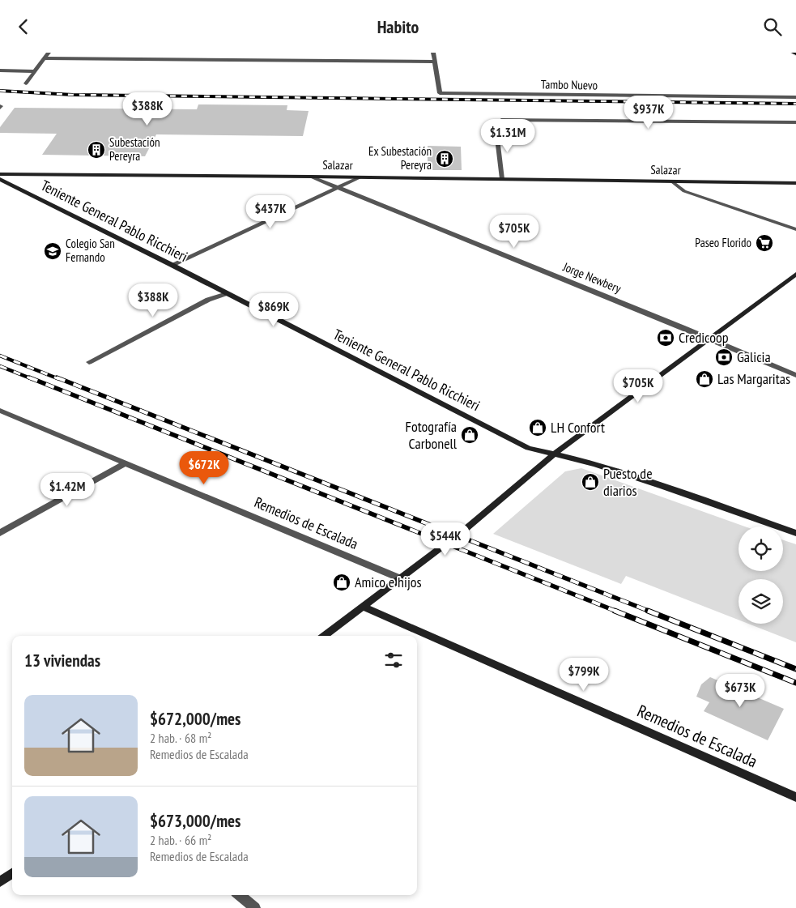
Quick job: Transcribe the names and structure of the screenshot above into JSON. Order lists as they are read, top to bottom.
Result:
{
  "streets": {
    "street": [
      "Tambo Nuevo",
      "Salazar",
      "Teniente General Pablo Ricchieri",
      "Jorge Newbery",
      "Remedios de Escalada"
    ]
  },
  "crossings": [
    ["Salazar", "Jorge Newbery"]
  ],
  "places": {
    "building": ["Subestación Pereyra", "Ex Subestación Pereyra"],
    "supermarket": ["Paseo Florido"],
    "school or university": ["Colegio San Fernando"],
    "bank": ["Credicoop", "Galicia"],
    "shop": [
      "Las Margaritas",
      "LH Confort",
      "Fotografía Carbonell",
      "Puesto de diarios",
      "Amico e hijos"
    ]
  },
  "page": {
    "header": "Habito",
    "price": [
      "$388K",
      "$937K",
      "$1.31M",
      "$437K",
      "$705K",
      "$388K",
      "$869K",
      "$705K",
      "$672K",
      "$1.42M",
      "$544K",
      "$799K",
      "$673K"
    ],
    "heading": "13 viviendas",
    "list": [
      {
        "name": "$672,000/mes",
        "note": "2 hab. · 68 m² · Remedios de Escalada"
      },
      {
        "name": "$673,000/mes",
        "note": "2 hab. · 66 m² · Remedios de Escalada"
      }
    ]
  }
}
